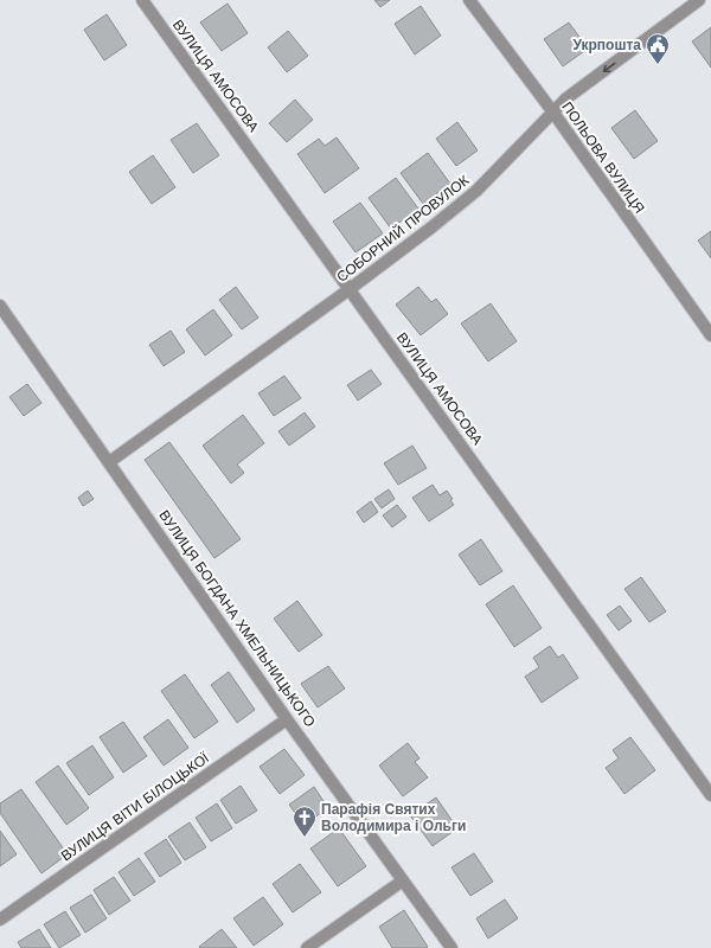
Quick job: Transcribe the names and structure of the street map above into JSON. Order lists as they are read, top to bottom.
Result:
{
  "streets": {
    "street": [
      "ВУЛИЦЯ АМОСОВА",
      "ПОЛЬОВА ВУЛИЦЯ",
      "СОБОРНИЙ ПРОВУЛОК",
      "ВУЛИЦЯ БОГДАНА ХМЕЛЬНИЦЬКОГО",
      "ВУЛИЦЯ ВІТИ БІЛОЦЬКОЇ"
    ]
  },
  "crossings": [
    ["ВУЛИЦЯ АМОСОВА", "СОБОРНИЙ ПРОВУЛОК"],
    ["ПОЛЬОВА ВУЛИЦЯ", "СОБОРНИЙ ПРОВУЛОК"],
    ["СОБОРНИЙ ПРОВУЛОК", "ВУЛИЦЯ БОГДАНА ХМЕЛЬНИЦЬКОГО"],
    ["ВУЛИЦЯ БОГДАНА ХМЕЛЬНИЦЬКОГО", "ВУЛИЦЯ ВІТИ БІЛОЦЬКОЇ"]
  ],
  "places": {
    "public building": ["Укрпошта"],
    "church": ["Парафія Святих Володимира і Ольги"]
  }
}
